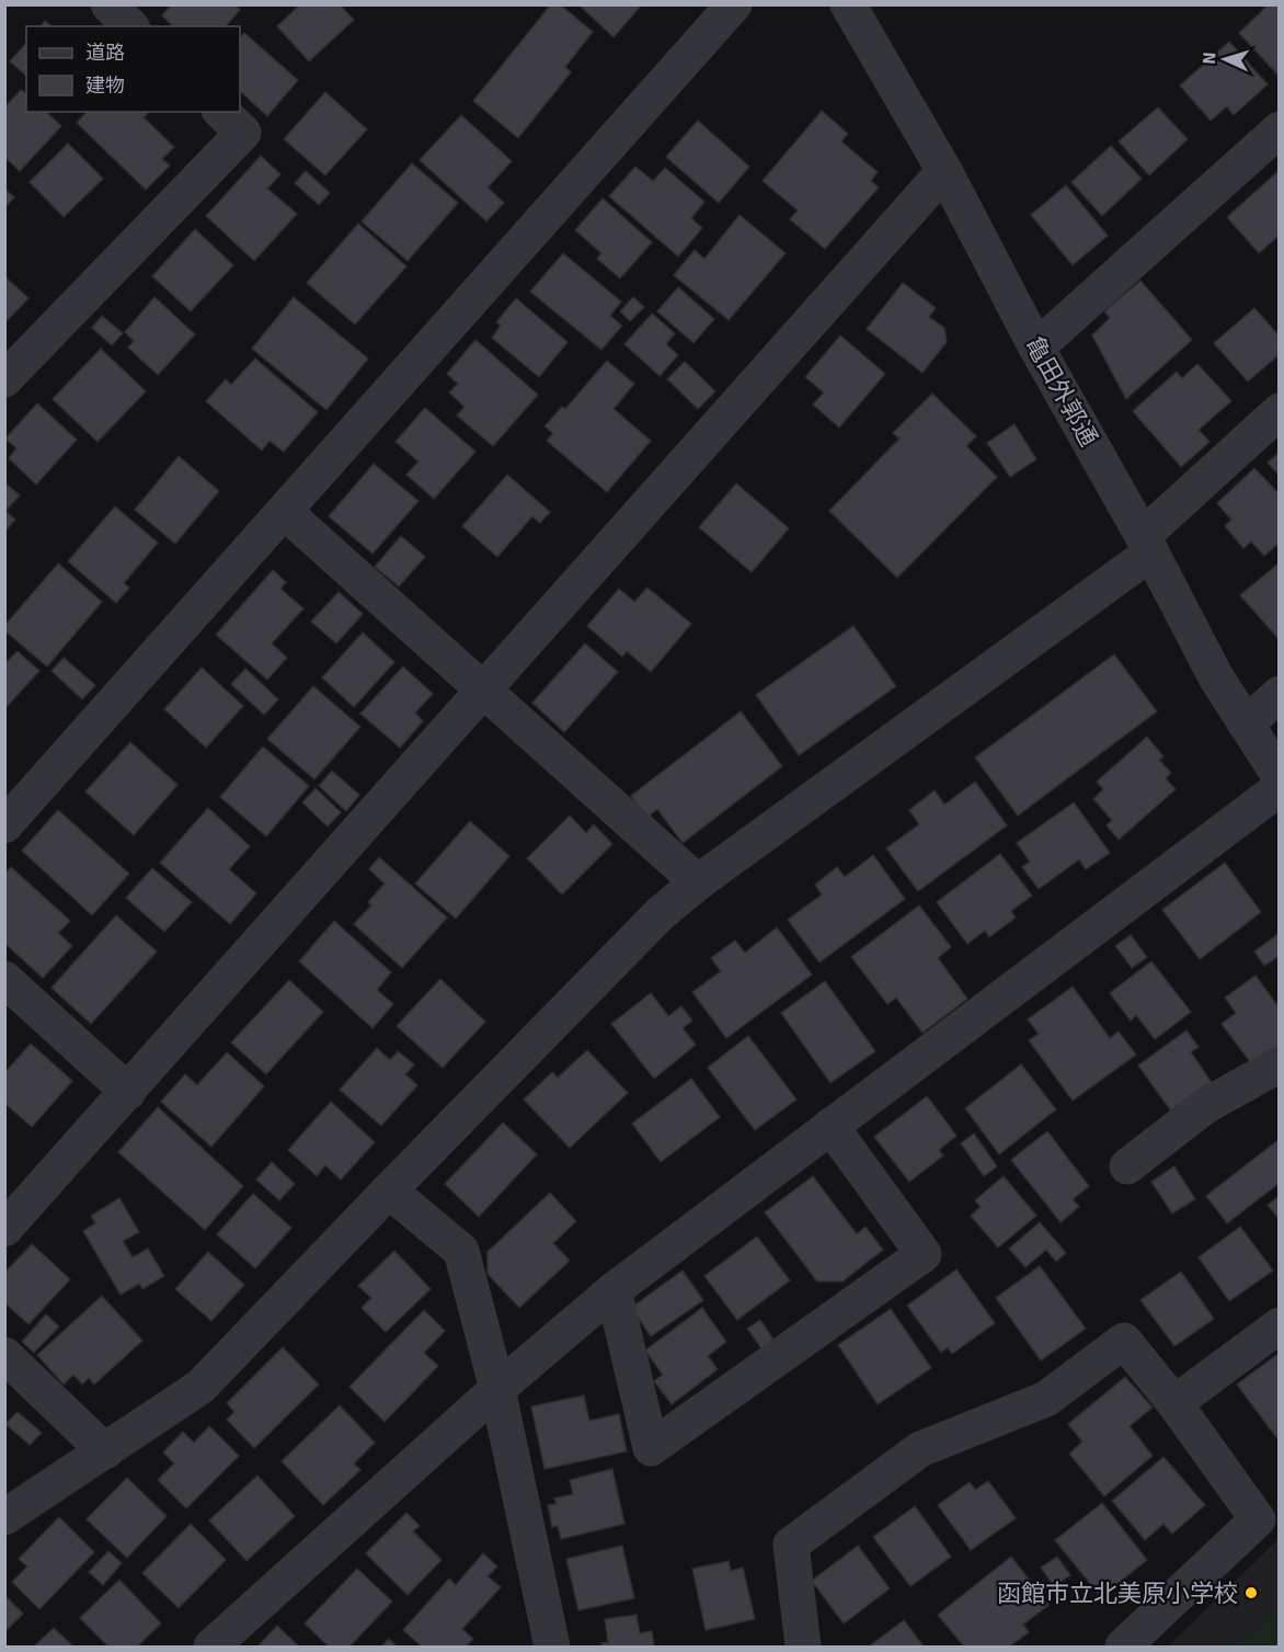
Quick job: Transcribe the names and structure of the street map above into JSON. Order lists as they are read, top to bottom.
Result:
{
  "streets": {
    "street": ["亀田外郭通"]
  },
  "places": ["函館市立北美原小学校"],
  "legend": ["道路", "建物"],
  "north": "left"
}
